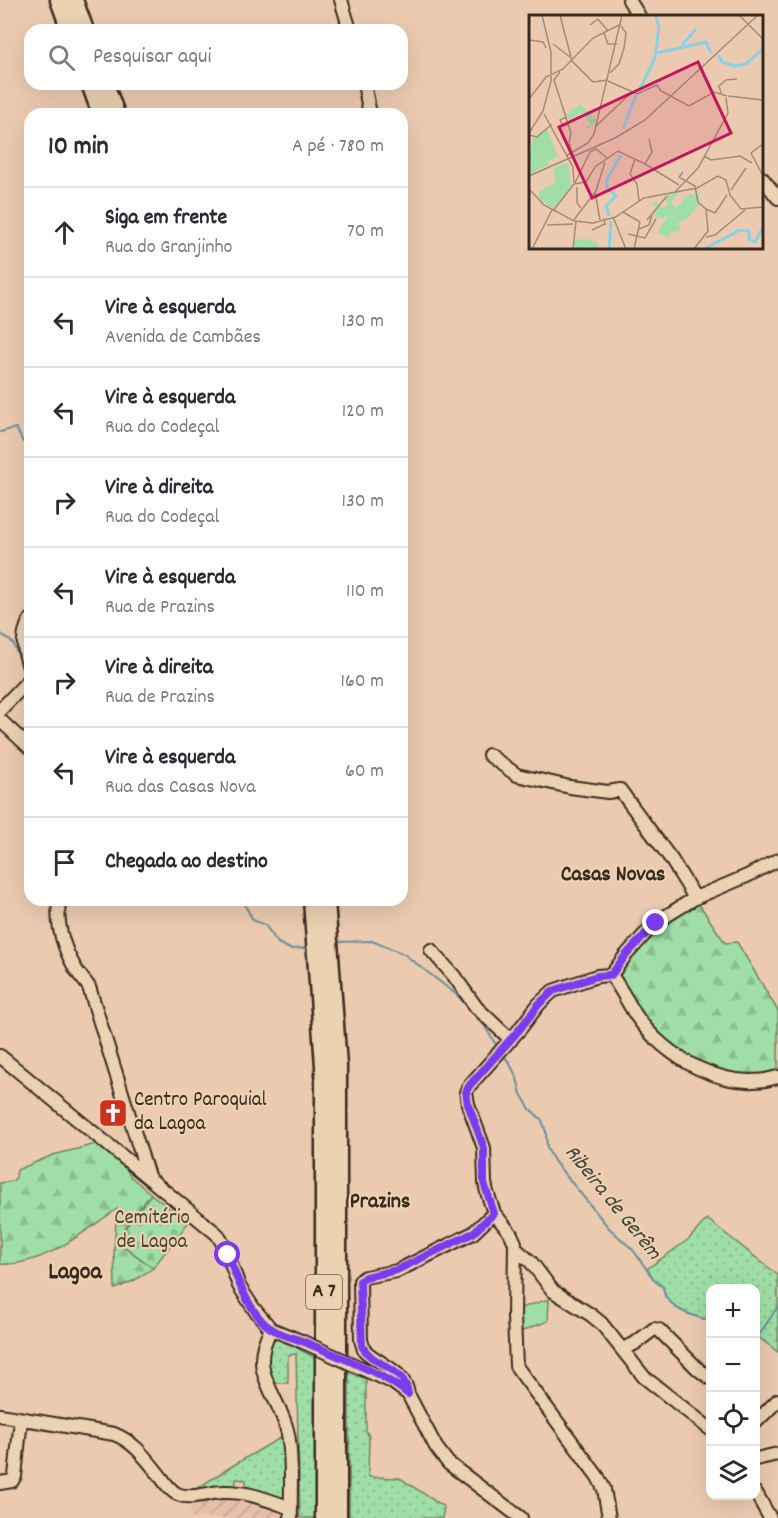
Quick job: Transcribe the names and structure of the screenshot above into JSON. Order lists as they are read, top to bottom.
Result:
{
  "streets": {
    "highway": ["A 7"]
  },
  "districts": ["Casas Novas", "Prazins", "Lagoa"],
  "water": ["Ribeira de Gerêm"],
  "parks": ["Cemitério de Lagoa"],
  "places": {
    "church": ["Centro Paroquial da Lagoa"]
  },
  "page": {
    "search": "Pesquisar aqui",
    "heading": ["10 min", "A pé · 780 m"],
    "list": [
      ["Siga em frente", "Rua do Granjinho", "70 m"],
      ["Vire à esquerda", "Avenida de Cambães", "130 m"],
      ["Vire à esquerda", "Rua do Codeçal", "120 m"],
      ["Vire à direita", "Rua do Codeçal", "130 m"],
      ["Vire à esquerda", "Rua de Prazins", "110 m"],
      ["Vire à direita", "Rua de Prazins", "160 m"],
      ["Vire à esquerda", "Rua das Casas Nova", "60 m"],
      "Chegada ao destino"
    ],
    "map_buttons": ["+", "−"]
  }
}
